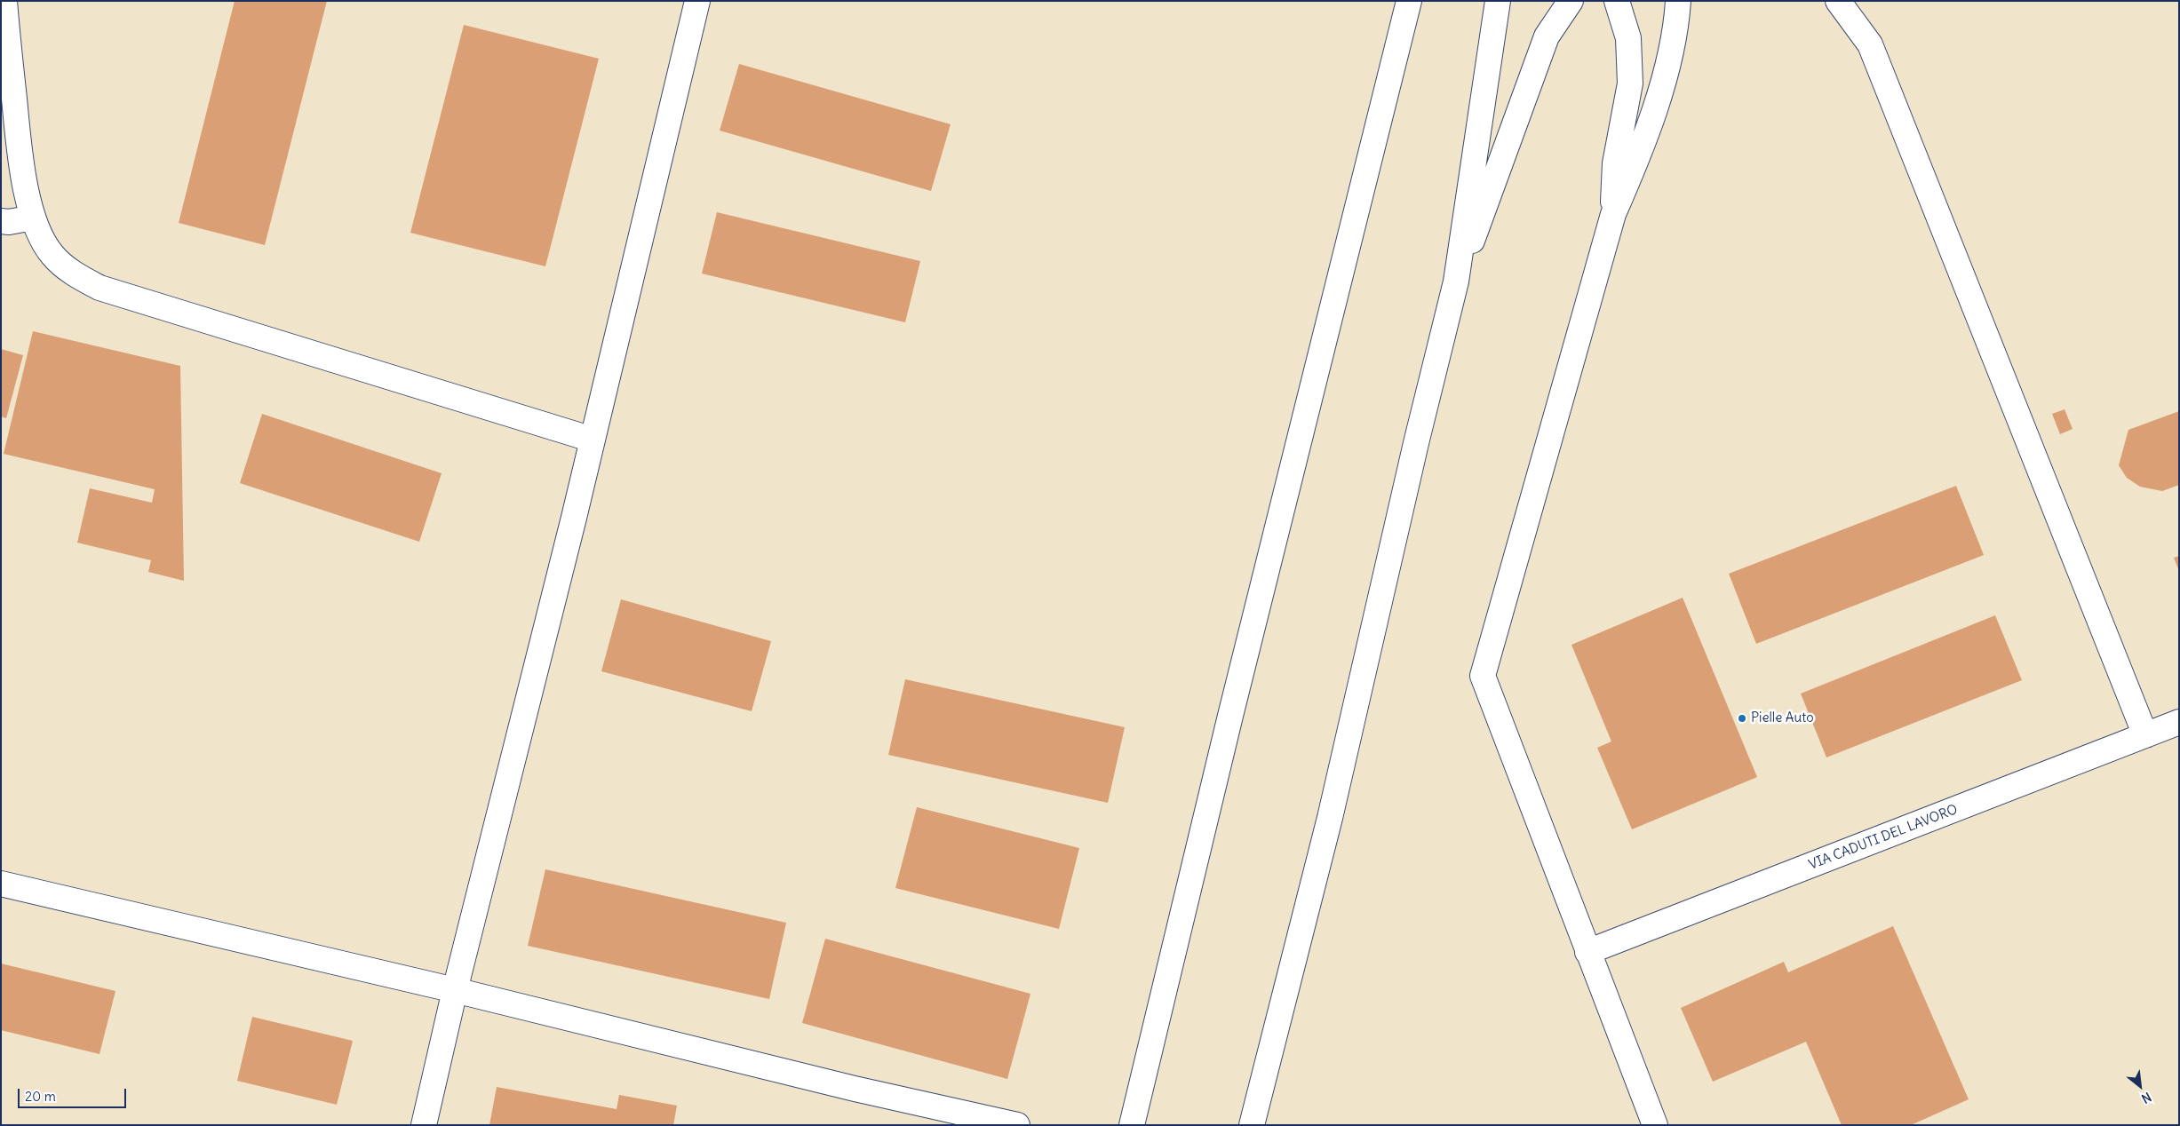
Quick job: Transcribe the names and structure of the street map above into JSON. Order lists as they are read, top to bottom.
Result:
{
  "streets": {
    "street": ["VIA CADUTI DEL LAVORO"]
  },
  "places": ["Pielle Auto"],
  "scale_bar": "20 m",
  "north": "bottom right"
}
